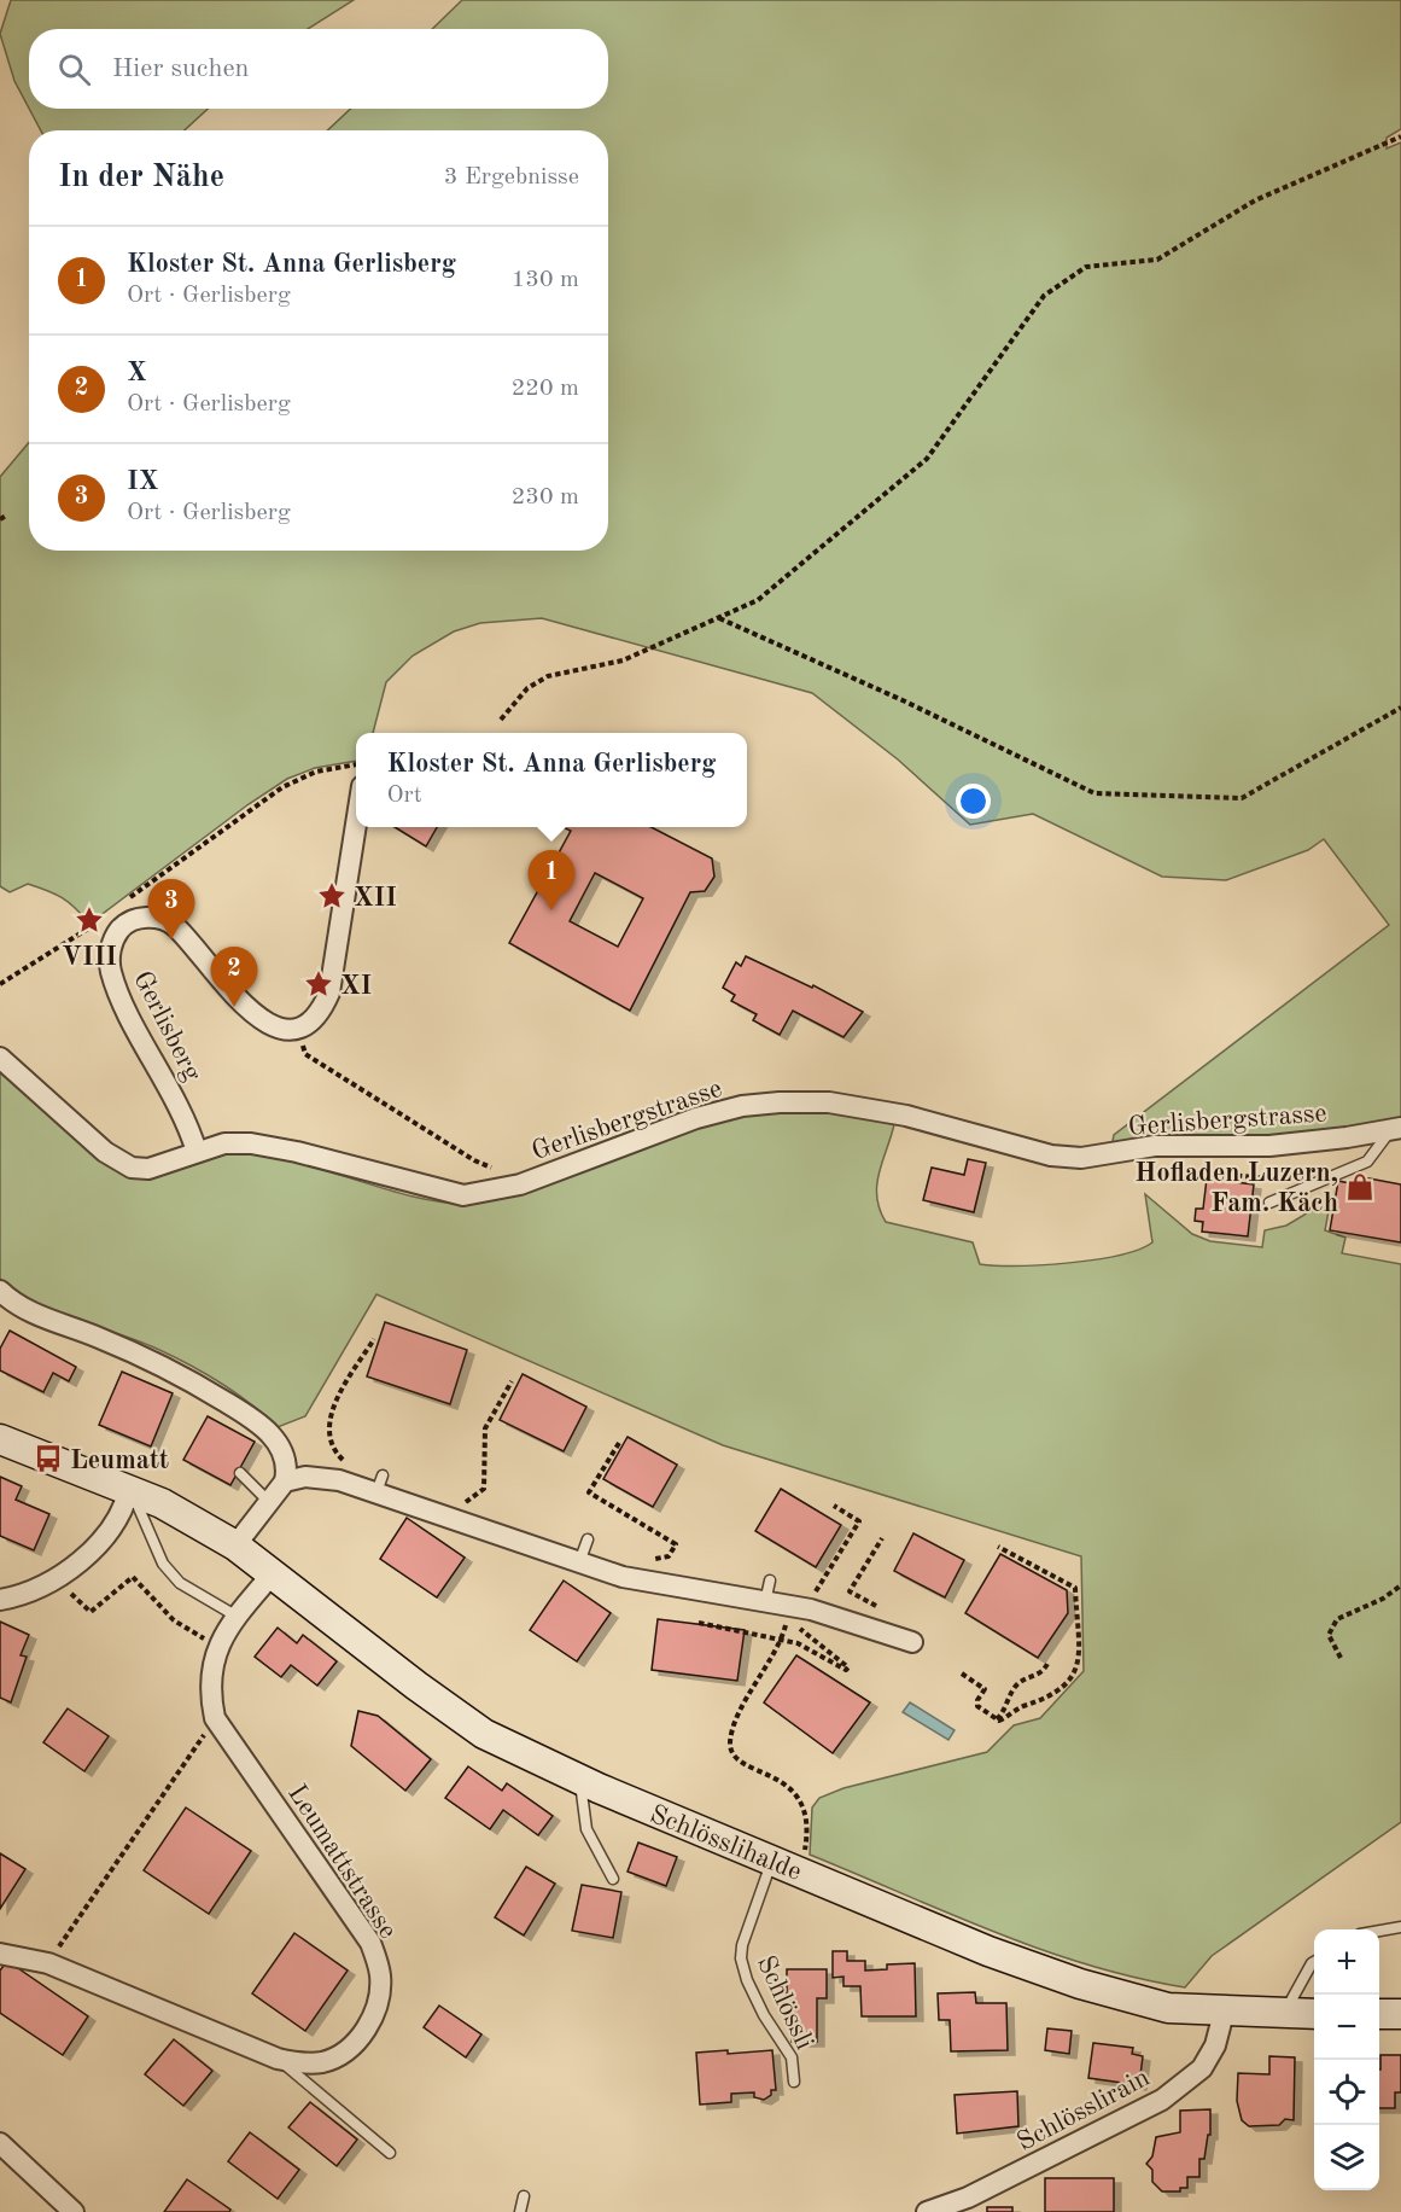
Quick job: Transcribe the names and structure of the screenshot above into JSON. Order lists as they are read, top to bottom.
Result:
{
  "streets": {
    "main road": ["Schlösslihalde"],
    "street": [
      "Gerlisberg",
      "Gerlisbergstrasse",
      "Leumattstrasse",
      "Schlösslirain"
    ],
    "lane": ["Schlössli"]
  },
  "crossings": [
    ["Gerlisberg", "Gerlisbergstrasse"],
    ["Schlösslihalde", "Leumattstrasse"],
    ["Schlösslihalde", "Schlössli"],
    ["Schlösslihalde", "Schlösslirain"]
  ],
  "places": {
    "place": ["XII", "VIII", "XI"],
    "shop": ["Hofladen Luzern, Fam. Käch"],
    "bus stop": ["Leumatt"]
  },
  "page": {
    "search": "Hier suchen",
    "heading": ["In der Nähe", "3 Ergebnisse"],
    "list": [
      {
        "mark": "1",
        "name": "Kloster St. Anna Gerlisberg",
        "note": "Ort · Gerlisberg",
        "value": "130 m"
      },
      {
        "mark": "2",
        "name": "X",
        "note": "Ort · Gerlisberg",
        "value": "220 m"
      },
      {
        "mark": "3",
        "name": "IX",
        "note": "Ort · Gerlisberg",
        "value": "230 m"
      }
    ],
    "popup": ["Kloster St. Anna Gerlisberg", "Ort"],
    "pins": ["1", "3", "2"],
    "map_buttons": ["+", "−"]
  }
}
